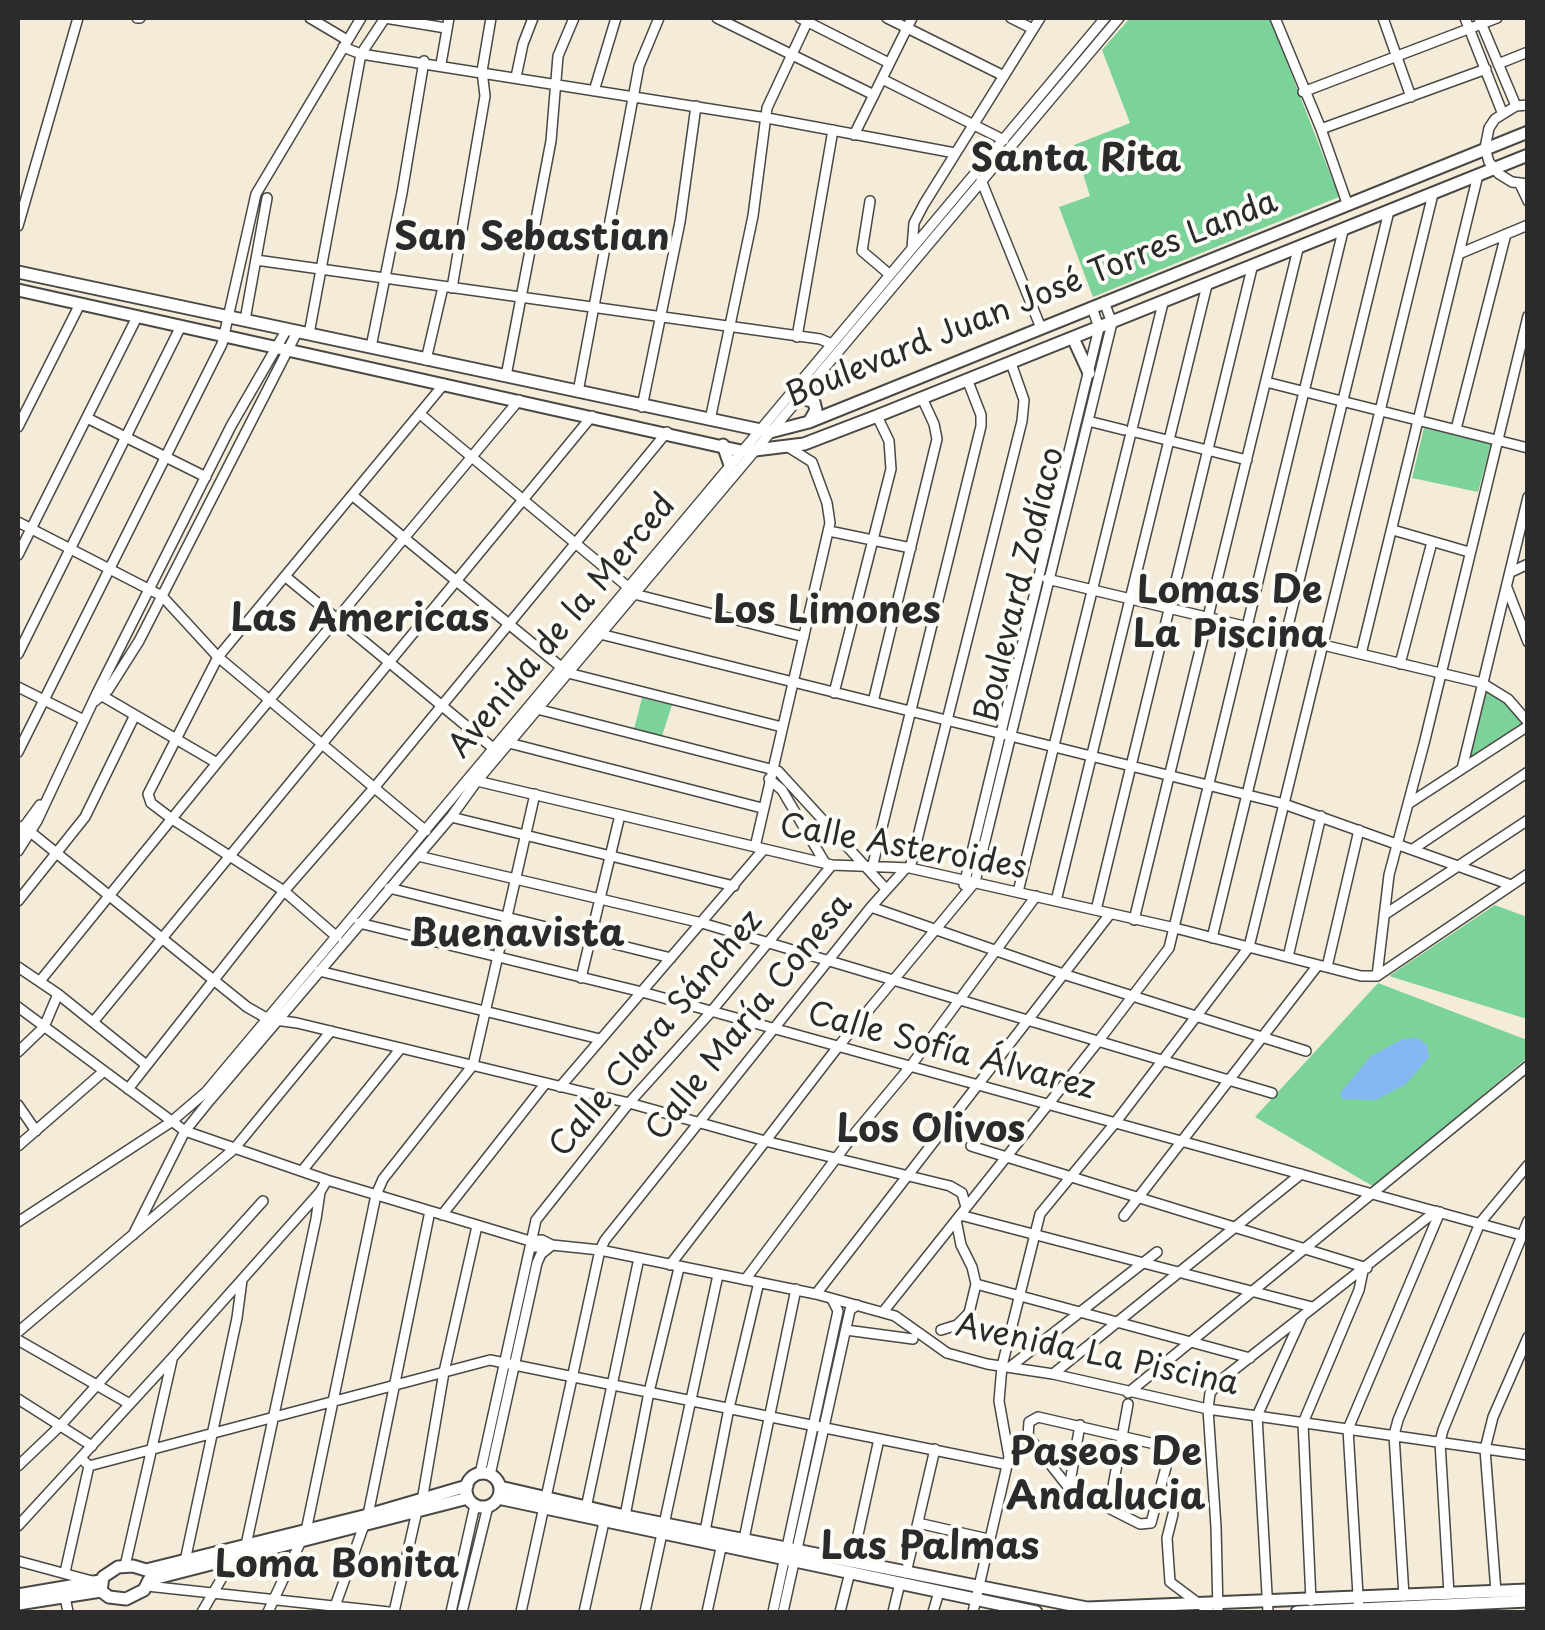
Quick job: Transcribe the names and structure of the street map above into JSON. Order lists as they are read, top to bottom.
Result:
{
  "streets": {
    "main road": ["Boulevard Juan José Torres Landa"],
    "street": [
      "Boulevard Zodíaco",
      "Avenida de la Merced",
      "Calle Asteroides",
      "Calle María Conesa",
      "Calle Clara Sánchez",
      "Calle Sofía Álvarez",
      "Avenida La Piscina"
    ]
  },
  "crossings": [
    ["Boulevard Juan José Torres Landa", "Boulevard Zodíaco"],
    ["Boulevard Juan José Torres Landa", "Avenida de la Merced"],
    ["Boulevard Zodíaco", "Calle Asteroides"],
    ["Avenida de la Merced", "Calle Asteroides"],
    ["Avenida de la Merced", "Calle Sofía Álvarez"],
    ["Avenida de la Merced", "Avenida La Piscina"],
    ["Calle Asteroides", "Calle María Conesa"],
    ["Calle Asteroides", "Calle Clara Sánchez"],
    ["Calle María Conesa", "Calle Sofía Álvarez"],
    ["Calle María Conesa", "Avenida La Piscina"],
    ["Calle Clara Sánchez", "Calle Sofía Álvarez"],
    ["Calle Clara Sánchez", "Avenida La Piscina"]
  ],
  "districts": [
    "Santa Rita",
    "San Sebastian",
    "Lomas De La Piscina",
    "Los Limones",
    "Las Americas",
    "Buenavista",
    "Los Olivos",
    "Paseos De Andalucia",
    "Las Palmas",
    "Loma Bonita"
  ]
}
